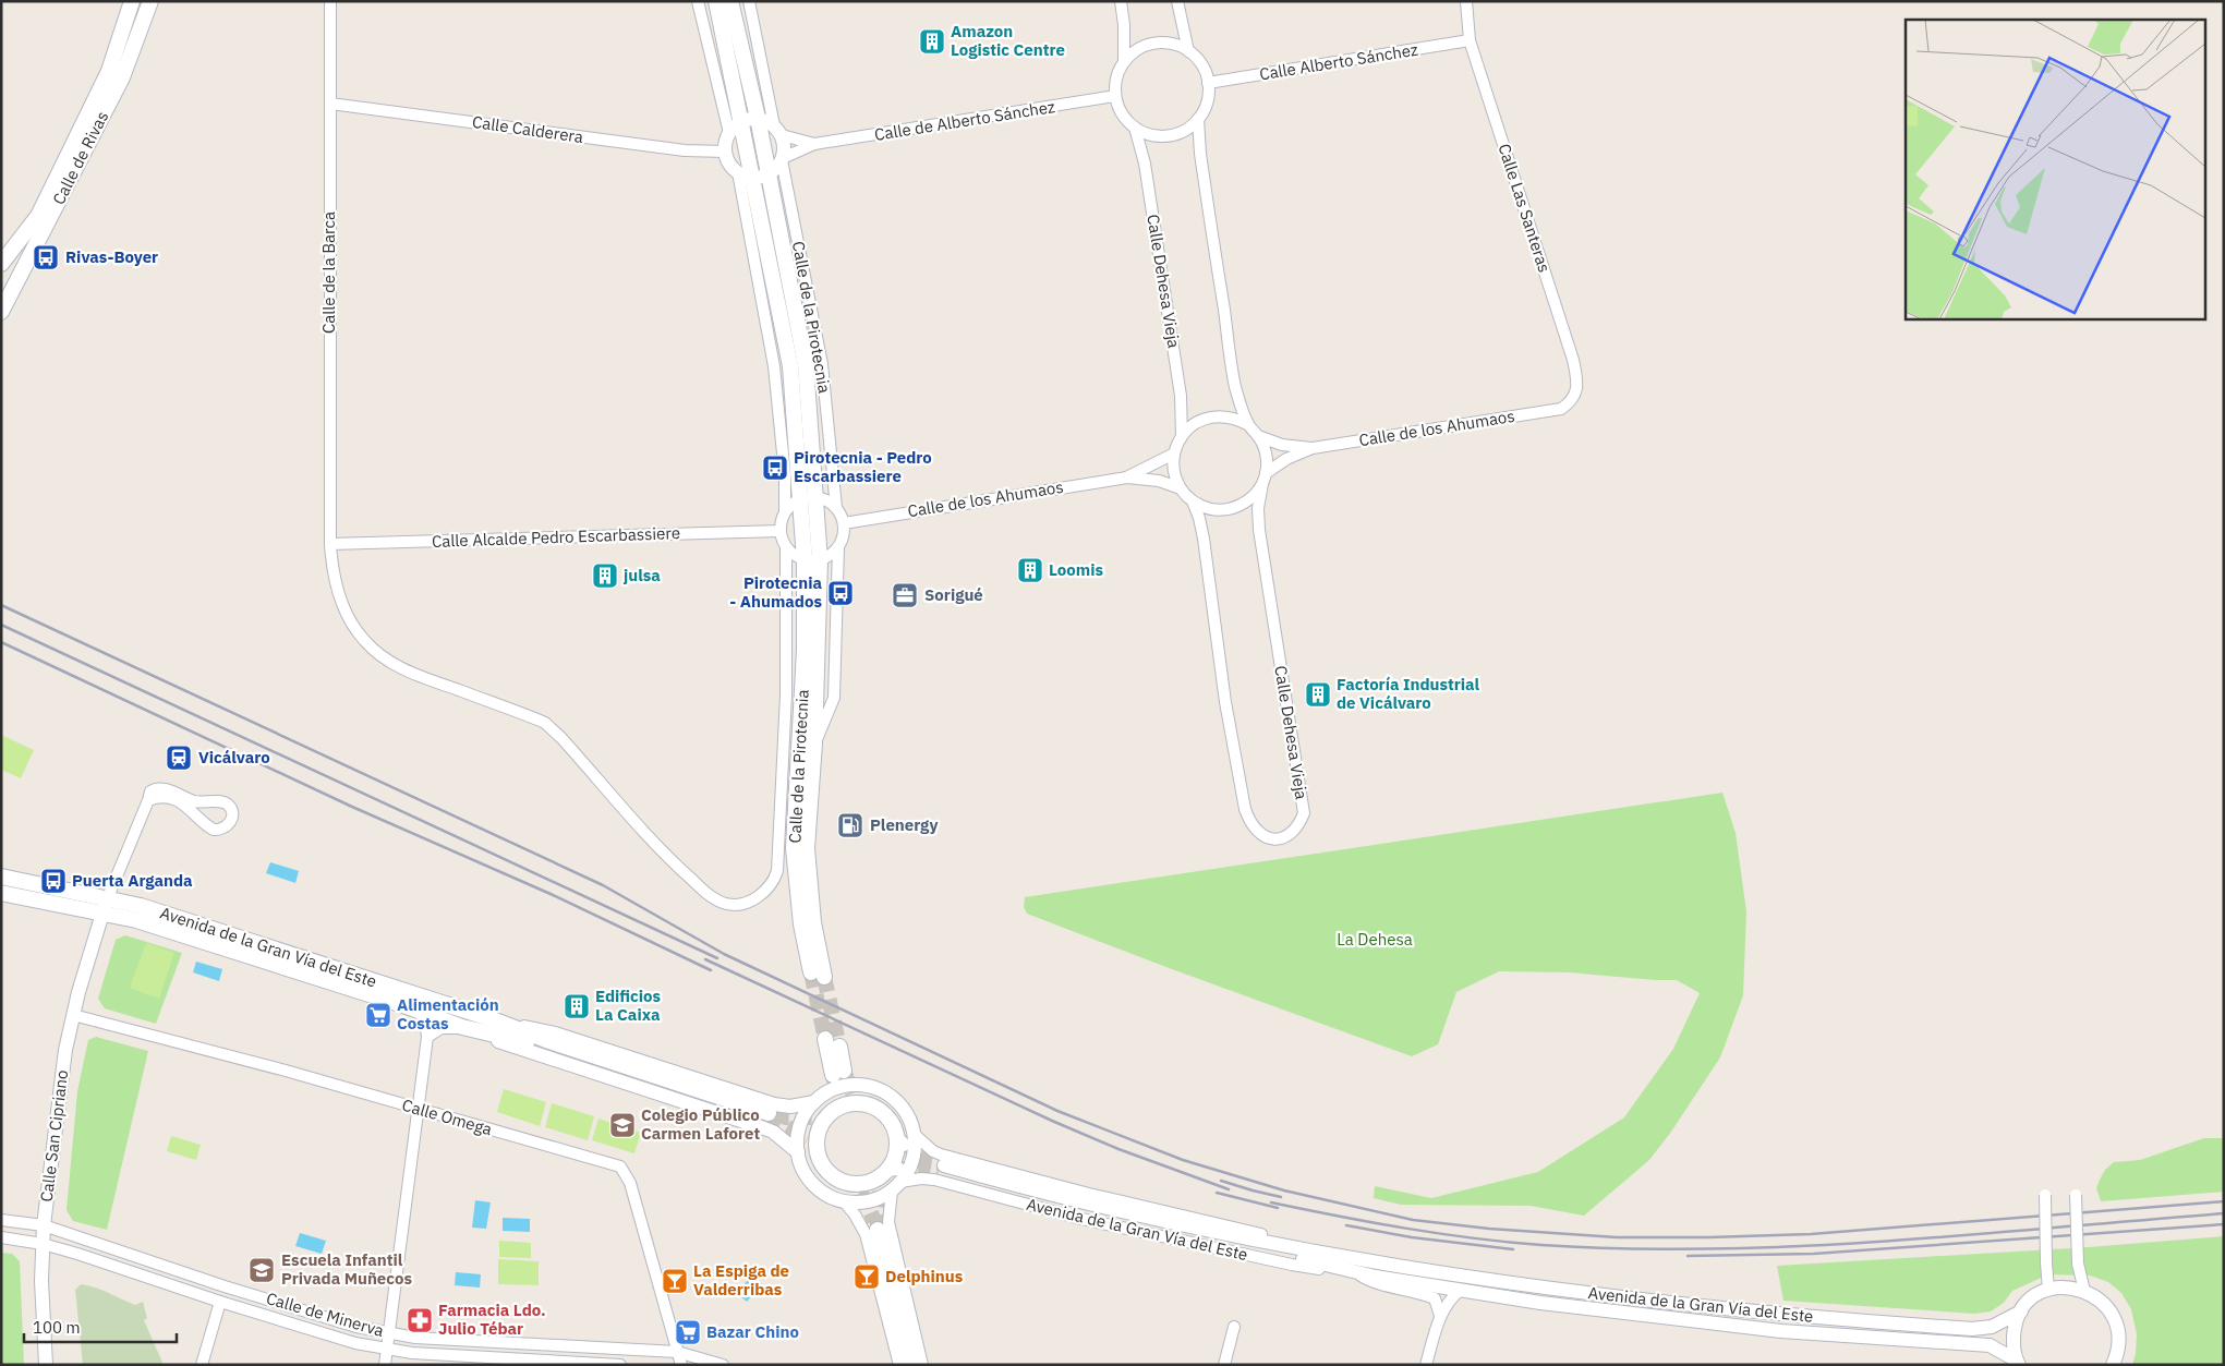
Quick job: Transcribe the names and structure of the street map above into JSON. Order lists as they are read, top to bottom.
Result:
{
  "streets": {
    "main road": ["Calle de Rivas", "Calle de la Pirotecnia", "Avenida de la Gran Vía del Este"],
    "street": [
      "Calle Alberto Sánchez",
      "Calle de Alberto Sánchez",
      "Calle Calderera",
      "Calle Las Santeras",
      "Calle de la Barca",
      "Calle Dehesa Vieja",
      "Calle de los Ahumaos",
      "Calle Alcalde Pedro Escarbassiere",
      "Calle Omega",
      "Calle San Cipriano",
      "Calle de Minerva"
    ]
  },
  "crossings": [
    ["Calle Alberto Sánchez", "Calle de Alberto Sánchez"],
    ["Calle Alberto Sánchez", "Calle Las Santeras"],
    ["Calle Alberto Sánchez", "Calle Dehesa Vieja"],
    ["Calle de Alberto Sánchez", "Calle Dehesa Vieja"],
    ["Calle de Alberto Sánchez", "Calle de la Pirotecnia"],
    ["Calle Calderera", "Calle de la Barca"],
    ["Calle Las Santeras", "Calle de los Ahumaos"],
    ["Calle de la Barca", "Calle de la Pirotecnia"],
    ["Calle de la Barca", "Calle Alcalde Pedro Escarbassiere"],
    ["Calle Dehesa Vieja", "Calle de los Ahumaos"],
    ["Calle de la Pirotecnia", "Calle de los Ahumaos"],
    ["Calle de la Pirotecnia", "Calle Alcalde Pedro Escarbassiere"],
    ["Avenida de la Gran Vía del Este", "Calle San Cipriano"],
    ["Calle Omega", "Calle San Cipriano"],
    ["Calle Omega", "Calle de Minerva"],
    ["Calle San Cipriano", "Calle de Minerva"]
  ],
  "parks": ["La Dehesa"],
  "places": {
    "building": [
      "Amazon Logistic Centre",
      "Loomis",
      "julsa",
      "Factoría Industrial de Vicálvaro",
      "Edificios La Caixa"
    ],
    "bus stop": [
      "Rivas-Boyer",
      "Pirotecnia - Pedro Escarbassiere",
      "Pirotecnia - Ahumados",
      "Puerta Arganda"
    ],
    "office": ["Sorigué"],
    "station": ["Vicálvaro"],
    "fuel station": ["Plenergy"],
    "supermarket": ["Alimentación Costas", "Bazar Chino"],
    "school or university": ["Colegio Público Carmen Laforet", "Escuela Infantil Privada Muñecos"],
    "bar": ["Delphinus", "La Espiga de Valderribas"],
    "pharmacy": ["Farmacia Ldo. Julio Tébar"]
  },
  "scale_bar": "100 m"
}
